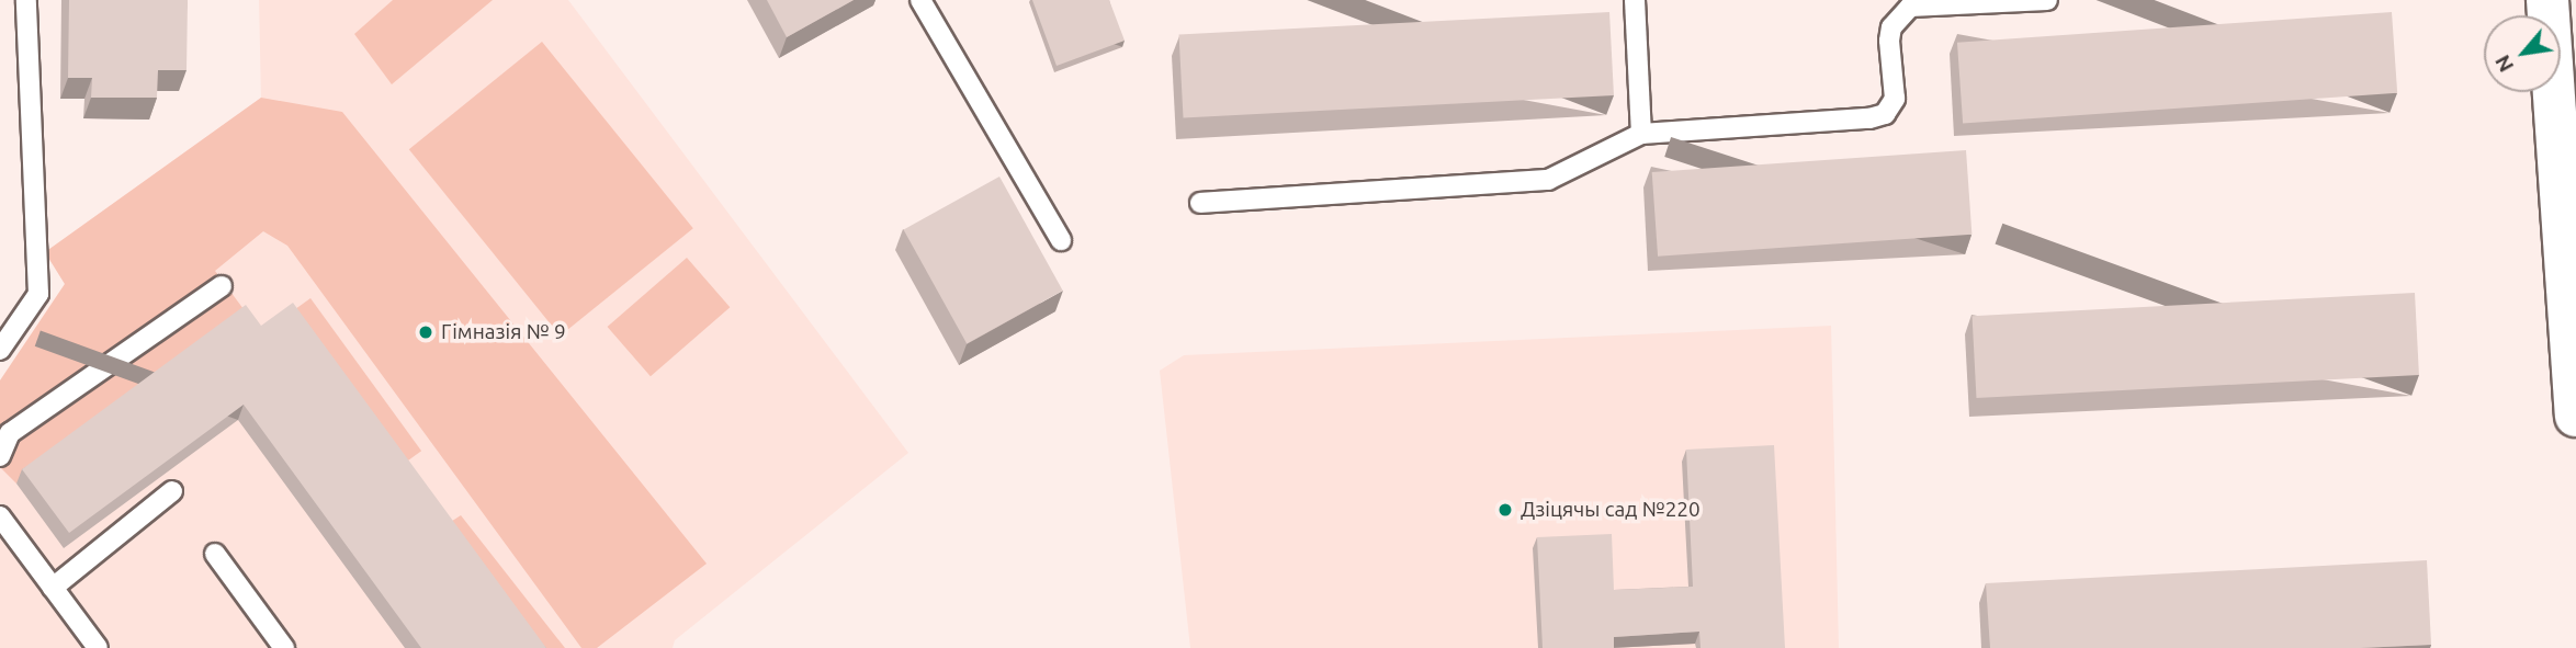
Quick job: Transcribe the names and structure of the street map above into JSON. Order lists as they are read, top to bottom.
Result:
{
  "places": ["Гімназія № 9", "Дзіцячы сад №220"],
  "north": "bottom left"
}
